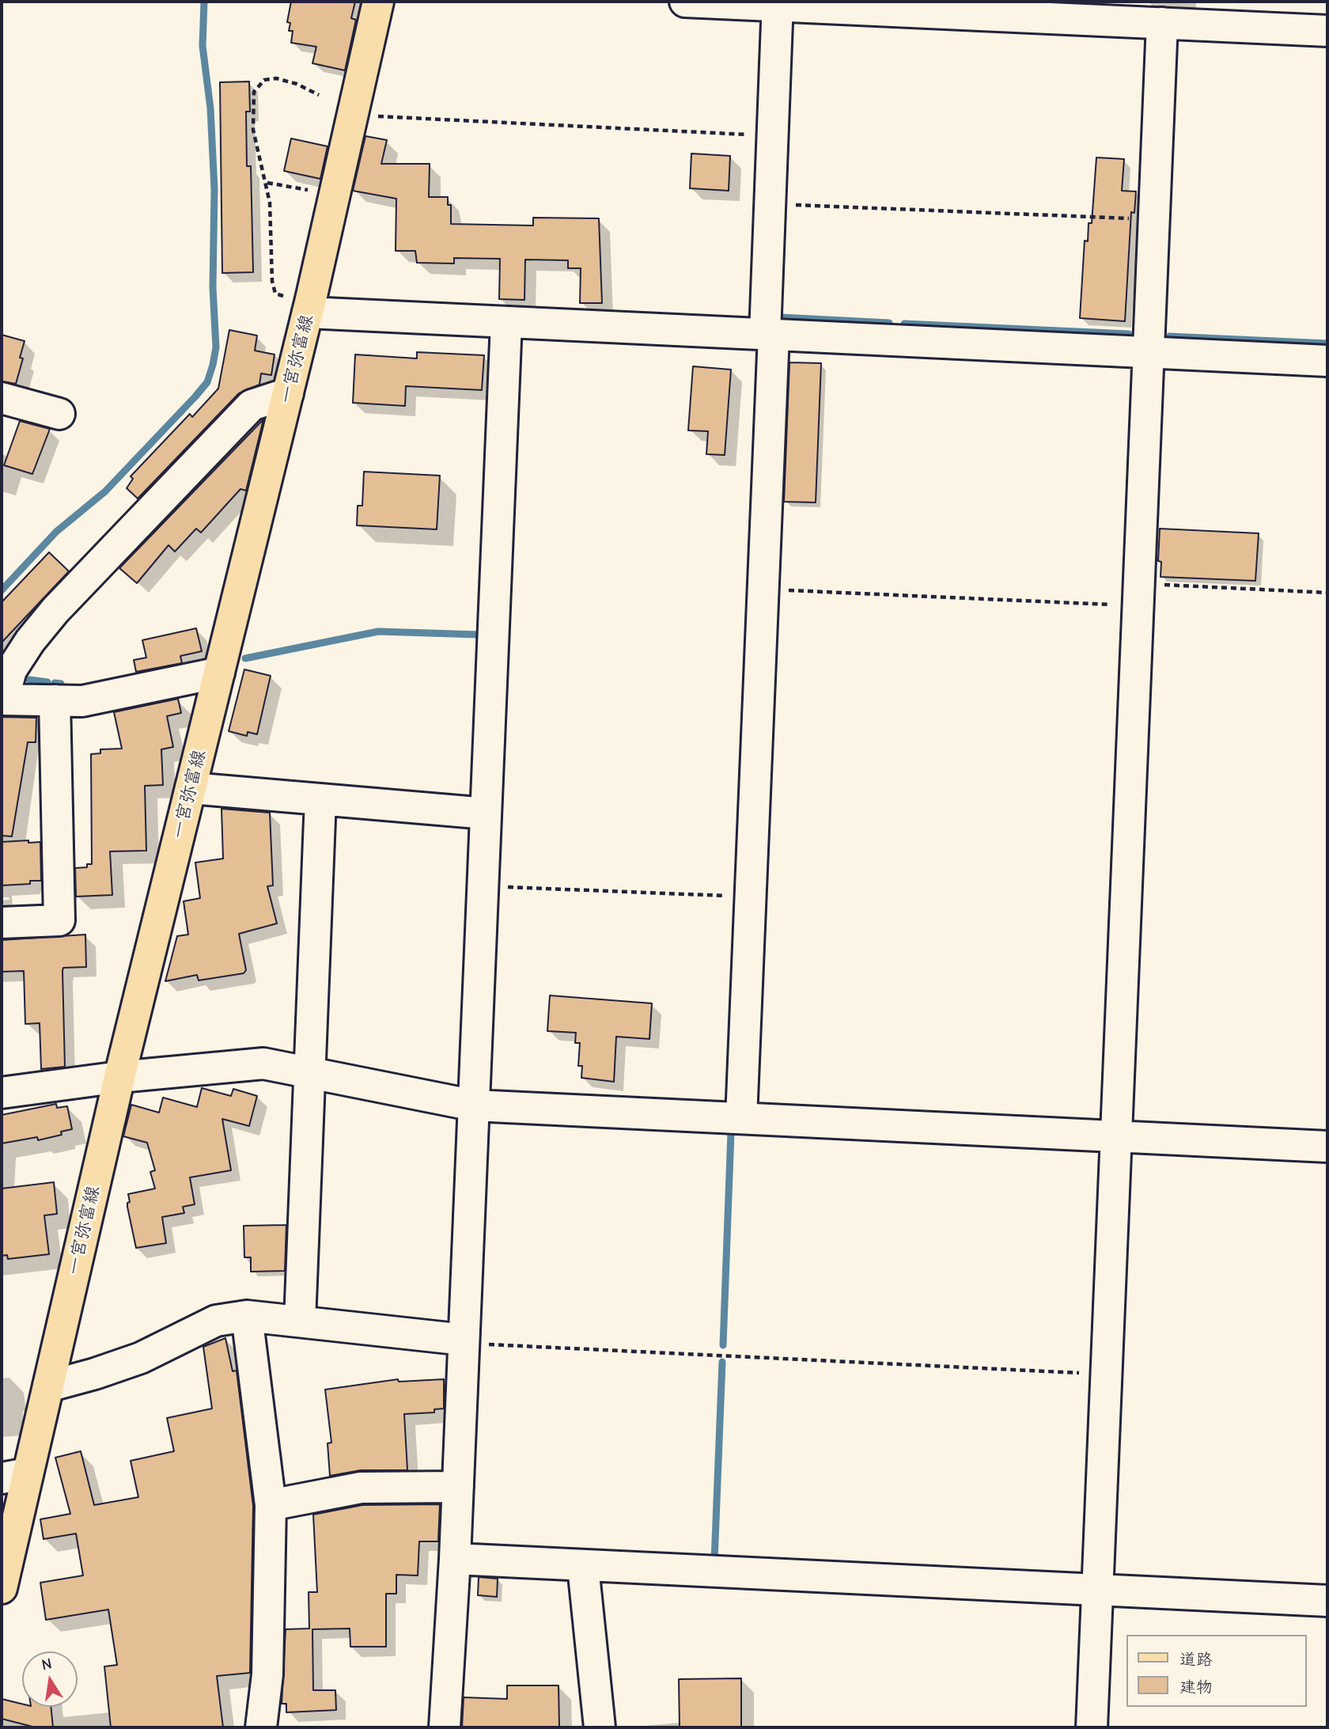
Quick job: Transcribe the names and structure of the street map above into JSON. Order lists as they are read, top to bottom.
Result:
{
  "streets": {
    "main road": ["一宮弥富線"]
  },
  "legend": ["道路", "建物"],
  "north": "top"
}
